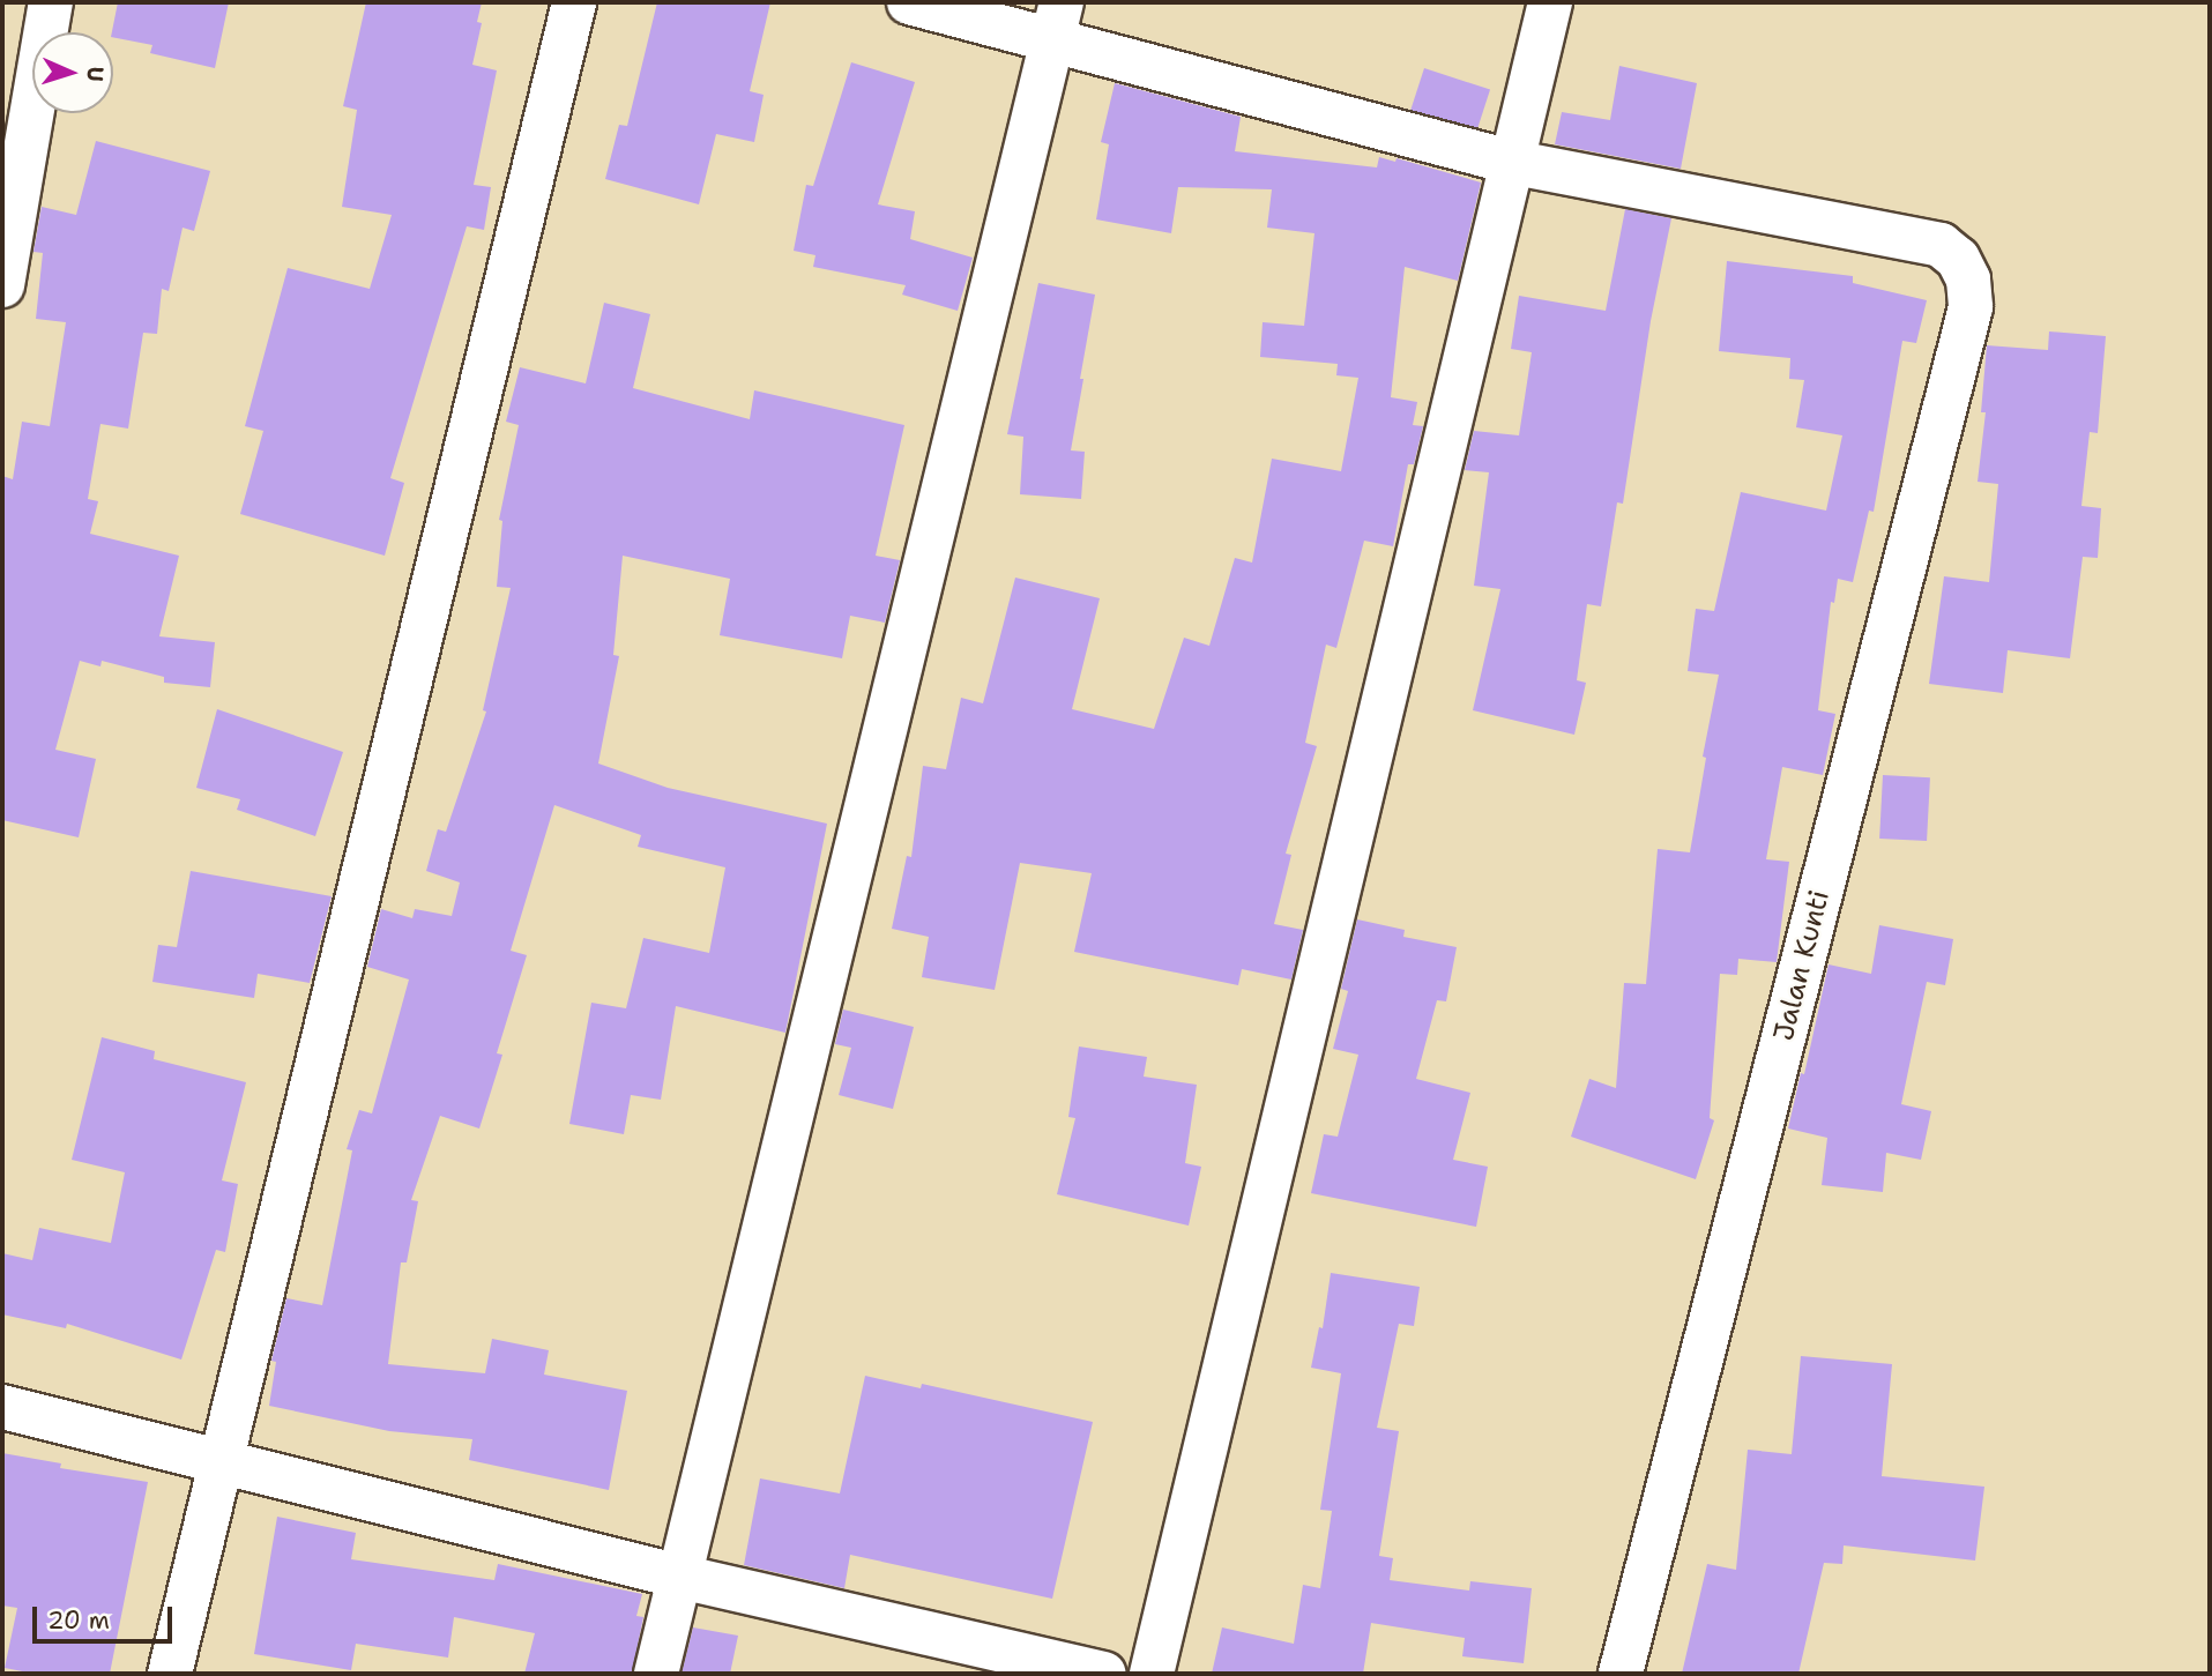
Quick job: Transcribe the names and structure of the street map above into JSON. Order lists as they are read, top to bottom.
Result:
{
  "streets": {
    "street": ["Jalan Kunti"]
  },
  "scale_bar": "20 m",
  "north": "right"
}
